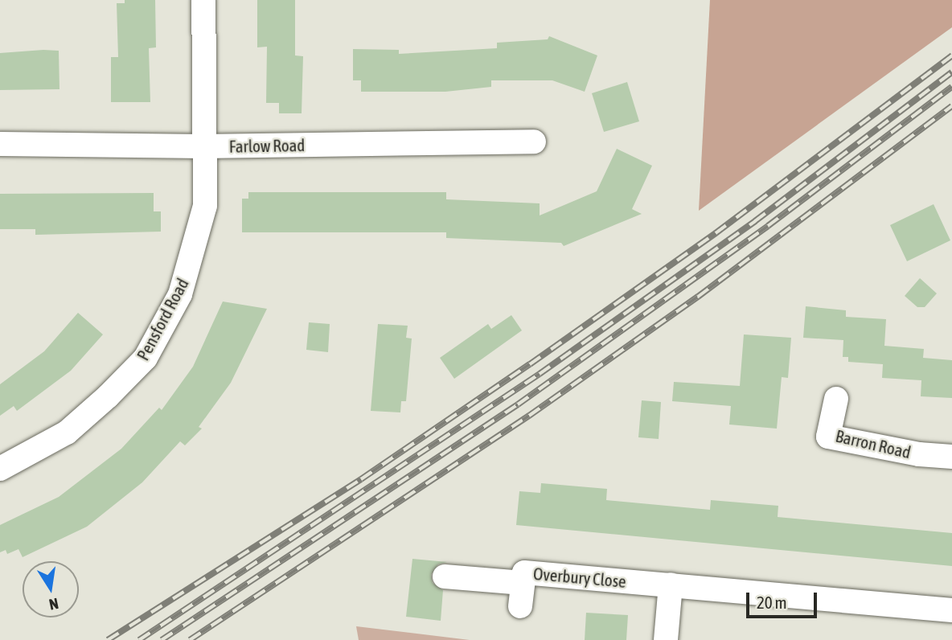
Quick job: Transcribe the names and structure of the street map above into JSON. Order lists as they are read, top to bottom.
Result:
{
  "streets": {
    "street": [
      "Farlow Road",
      "Pensford Road",
      "Barron Road",
      "Overbury Close"
    ]
  },
  "crossings": [
    ["Farlow Road", "Pensford Road"]
  ],
  "scale_bar": "20 m",
  "north": "bottom"
}
